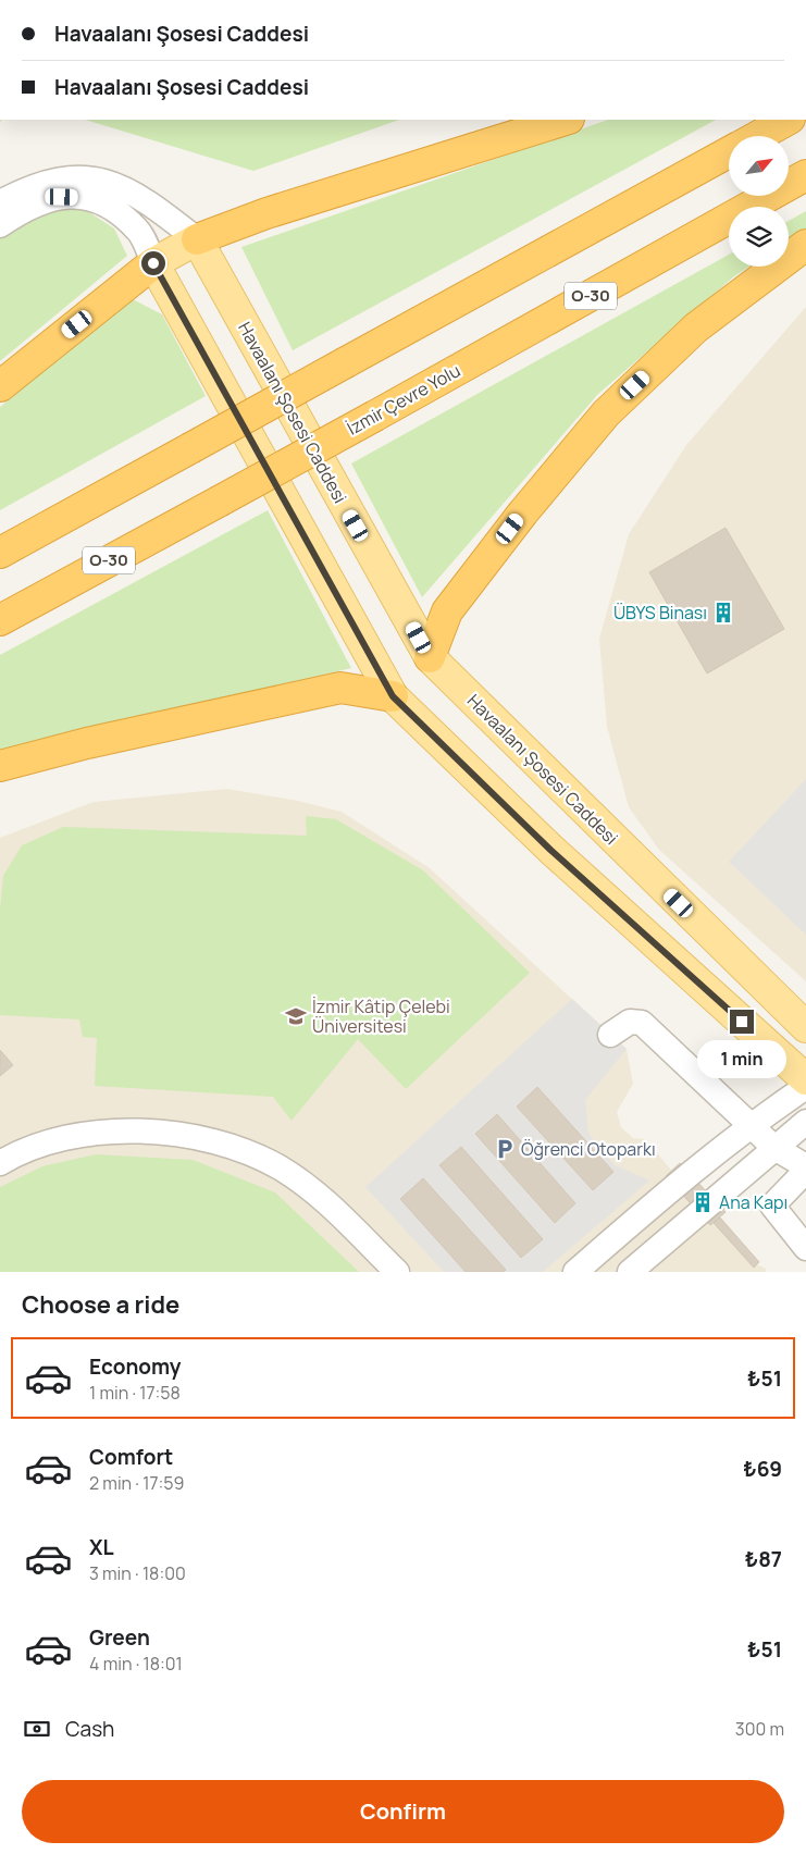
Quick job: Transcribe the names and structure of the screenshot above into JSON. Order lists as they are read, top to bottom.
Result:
{
  "streets": {
    "highway": ["O-30", "İzmir Çevre Yolu"],
    "main road": ["Havaalanı Şosesi Caddesi"]
  },
  "places": {
    "building": ["ÜBYS Binası", "Ana Kapı"],
    "school or university": ["İzmir Kâtip Çelebi Üniversitesi"],
    "parking": ["Öğrenci Otoparkı"]
  },
  "north": "top right",
  "page": {
    "banner": ["Havaalanı Şosesi Caddesi", "Havaalanı Şosesi Caddesi"],
    "bubble": "1 min",
    "heading": "Choose a ride",
    "list": [
      {
        "name": "Economy",
        "note": "1 min · 17:58",
        "value": "₺51"
      },
      {
        "name": "Comfort",
        "note": "2 min · 17:59",
        "value": "₺69"
      },
      {
        "name": "XL",
        "note": "3 min · 18:00",
        "value": "₺87"
      },
      {
        "name": "Green",
        "note": "4 min · 18:01",
        "value": "₺51"
      }
    ],
    "pay": ["Cash", "300 m"],
    "buttons": "Confirm"
  }
}
